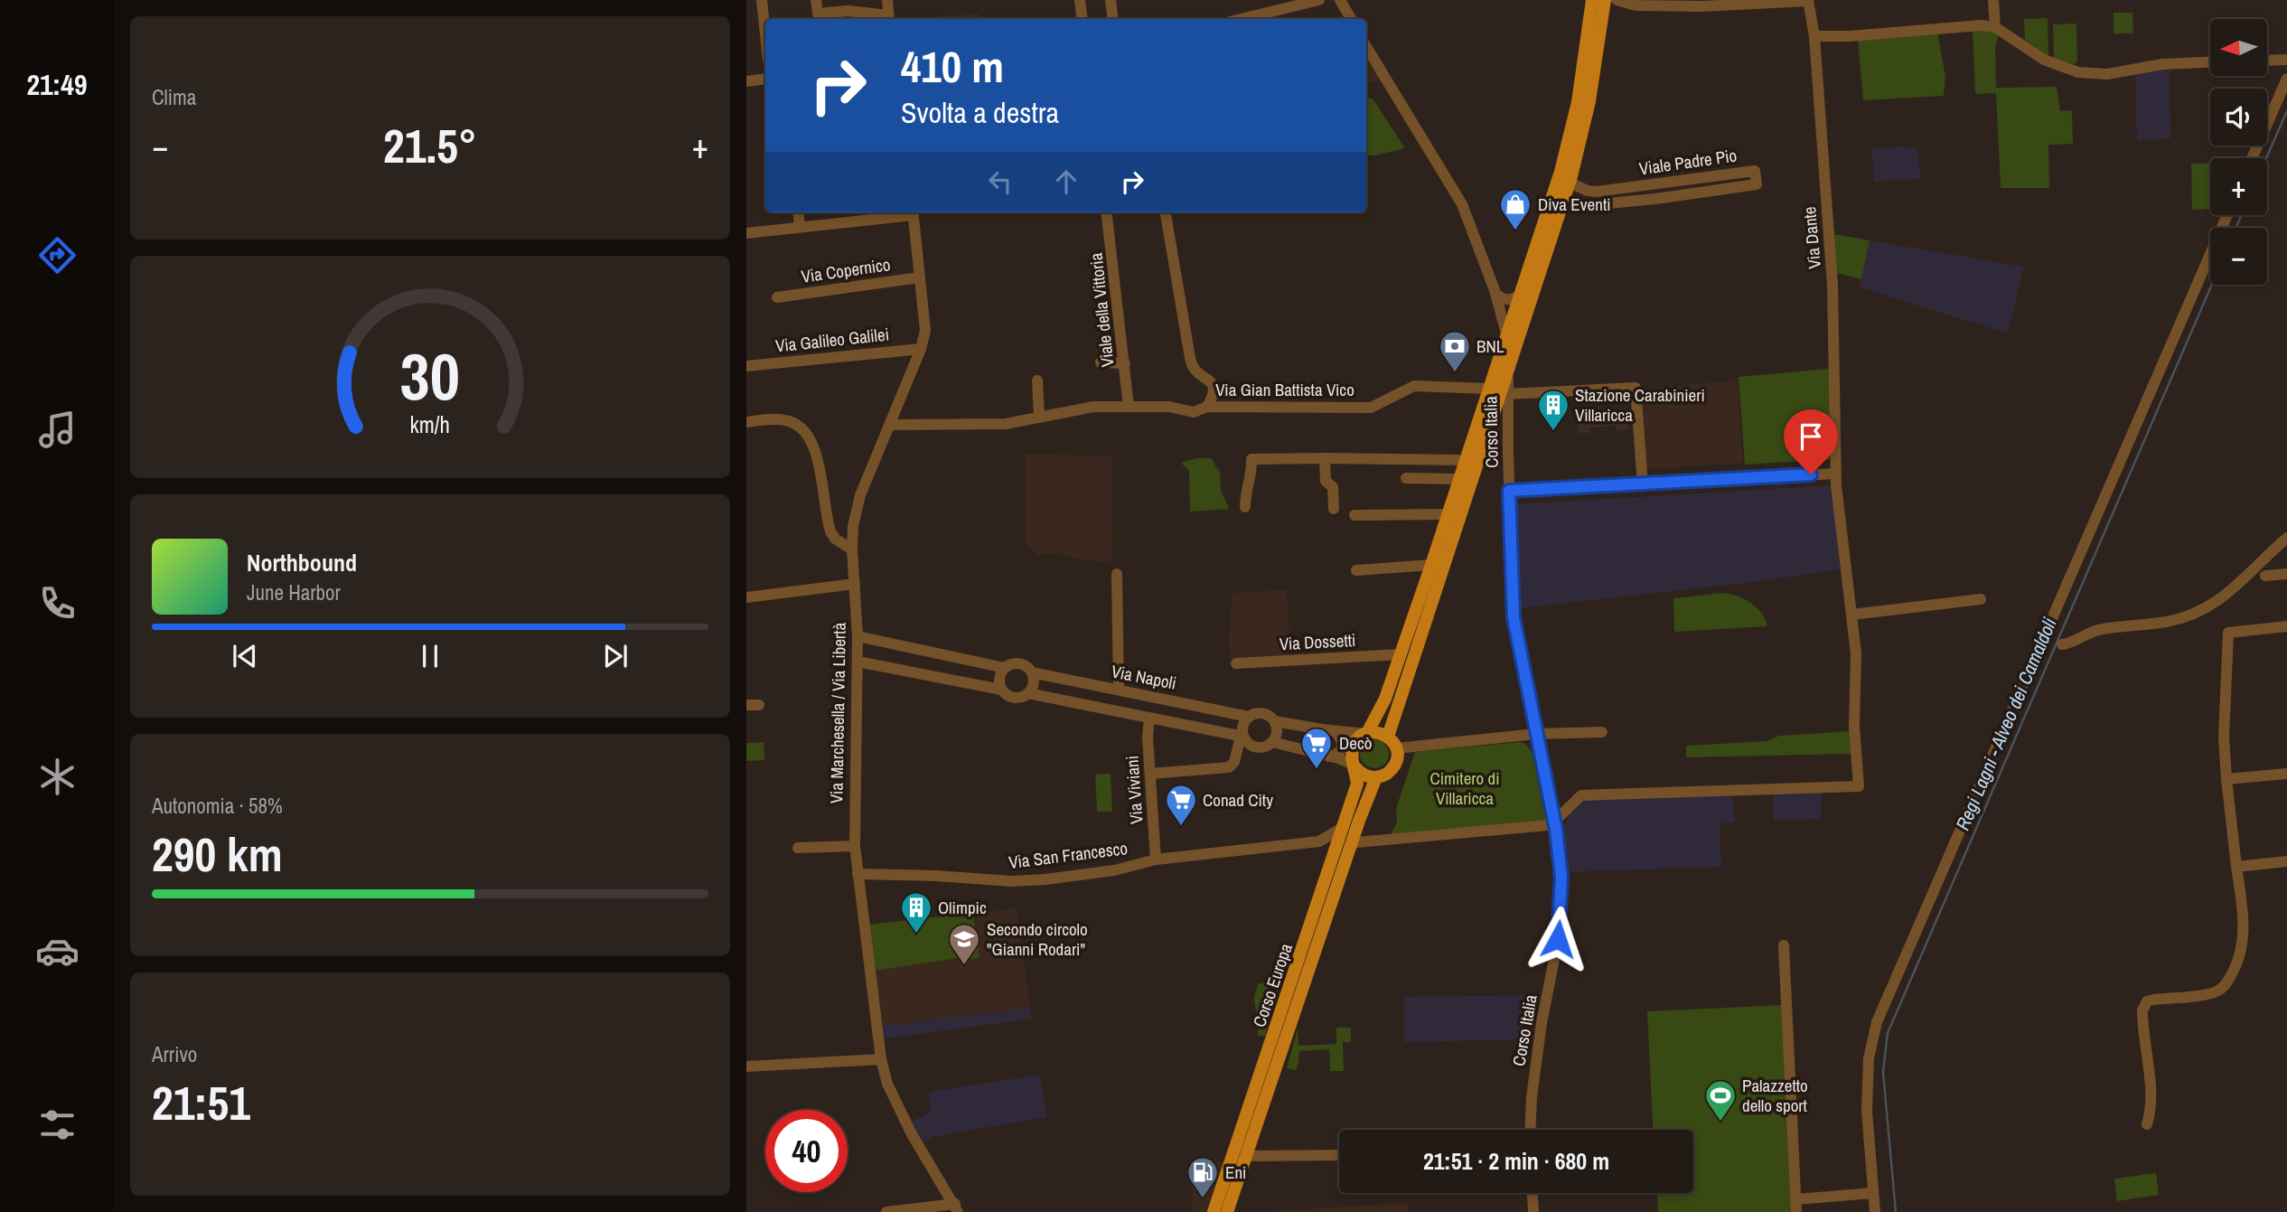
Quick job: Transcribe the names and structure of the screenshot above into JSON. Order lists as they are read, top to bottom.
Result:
{
  "streets": {
    "main road": ["Corso Europa"],
    "street": [
      "Viale Padre Pio",
      "Via Dante",
      "Via Copernico",
      "Viale della Vittoria",
      "Via Galileo Galilei",
      "Via Gian Battista Vico",
      "Corso Italia",
      "Via Dossetti",
      "Via Napoli",
      "Via Marchesella / Via Libertà",
      "Via Viviani",
      "Via San Francesco"
    ]
  },
  "crossings": [
    ["Via Dante", "Corso Italia"],
    ["Via Copernico", "Via Marchesella / Via Libertà"],
    ["Viale della Vittoria", "Via Gian Battista Vico"],
    ["Via Galileo Galilei", "Via Marchesella / Via Libertà"],
    ["Via Gian Battista Vico", "Via Marchesella / Via Libertà"],
    ["Via Marchesella / Via Libertà", "Via San Francesco"],
    ["Via Viviani", "Via San Francesco"],
    ["Via San Francesco", "Corso Europa"]
  ],
  "water": ["Regi Lagni - Alveo dei Camaldoli"],
  "parks": ["Cimitero di Villaricca"],
  "places": {
    "shop": ["Diva Eventi"],
    "bank": ["BNL"],
    "building": ["Stazione Carabinieri Villaricca", "Olimpic"],
    "supermarket": ["Decò", "Conad City"],
    "school or university": ["Secondo circolo \"Gianni Rodari\""],
    "sports": ["Palazzetto dello sport"],
    "fuel station": ["Eni"]
  },
  "north": "left",
  "page": {
    "tabs": "21:49",
    "tile": [
      "Clima",
      ["Autonomia · 58%", "290 km"],
      ["Arrivo", "21:51"]
    ],
    "map_buttons": ["+", "−"],
    "turn": ["410 m", "Svolta a destra"],
    "heat": ["−", "21.5°", "+"],
    "song": ["Northbound", "June Harbor"],
    "limit": "40",
    "trip": "21:51 · 2 min · 680 m",
    "gauge": ["30", "km/h"]
  }
}
